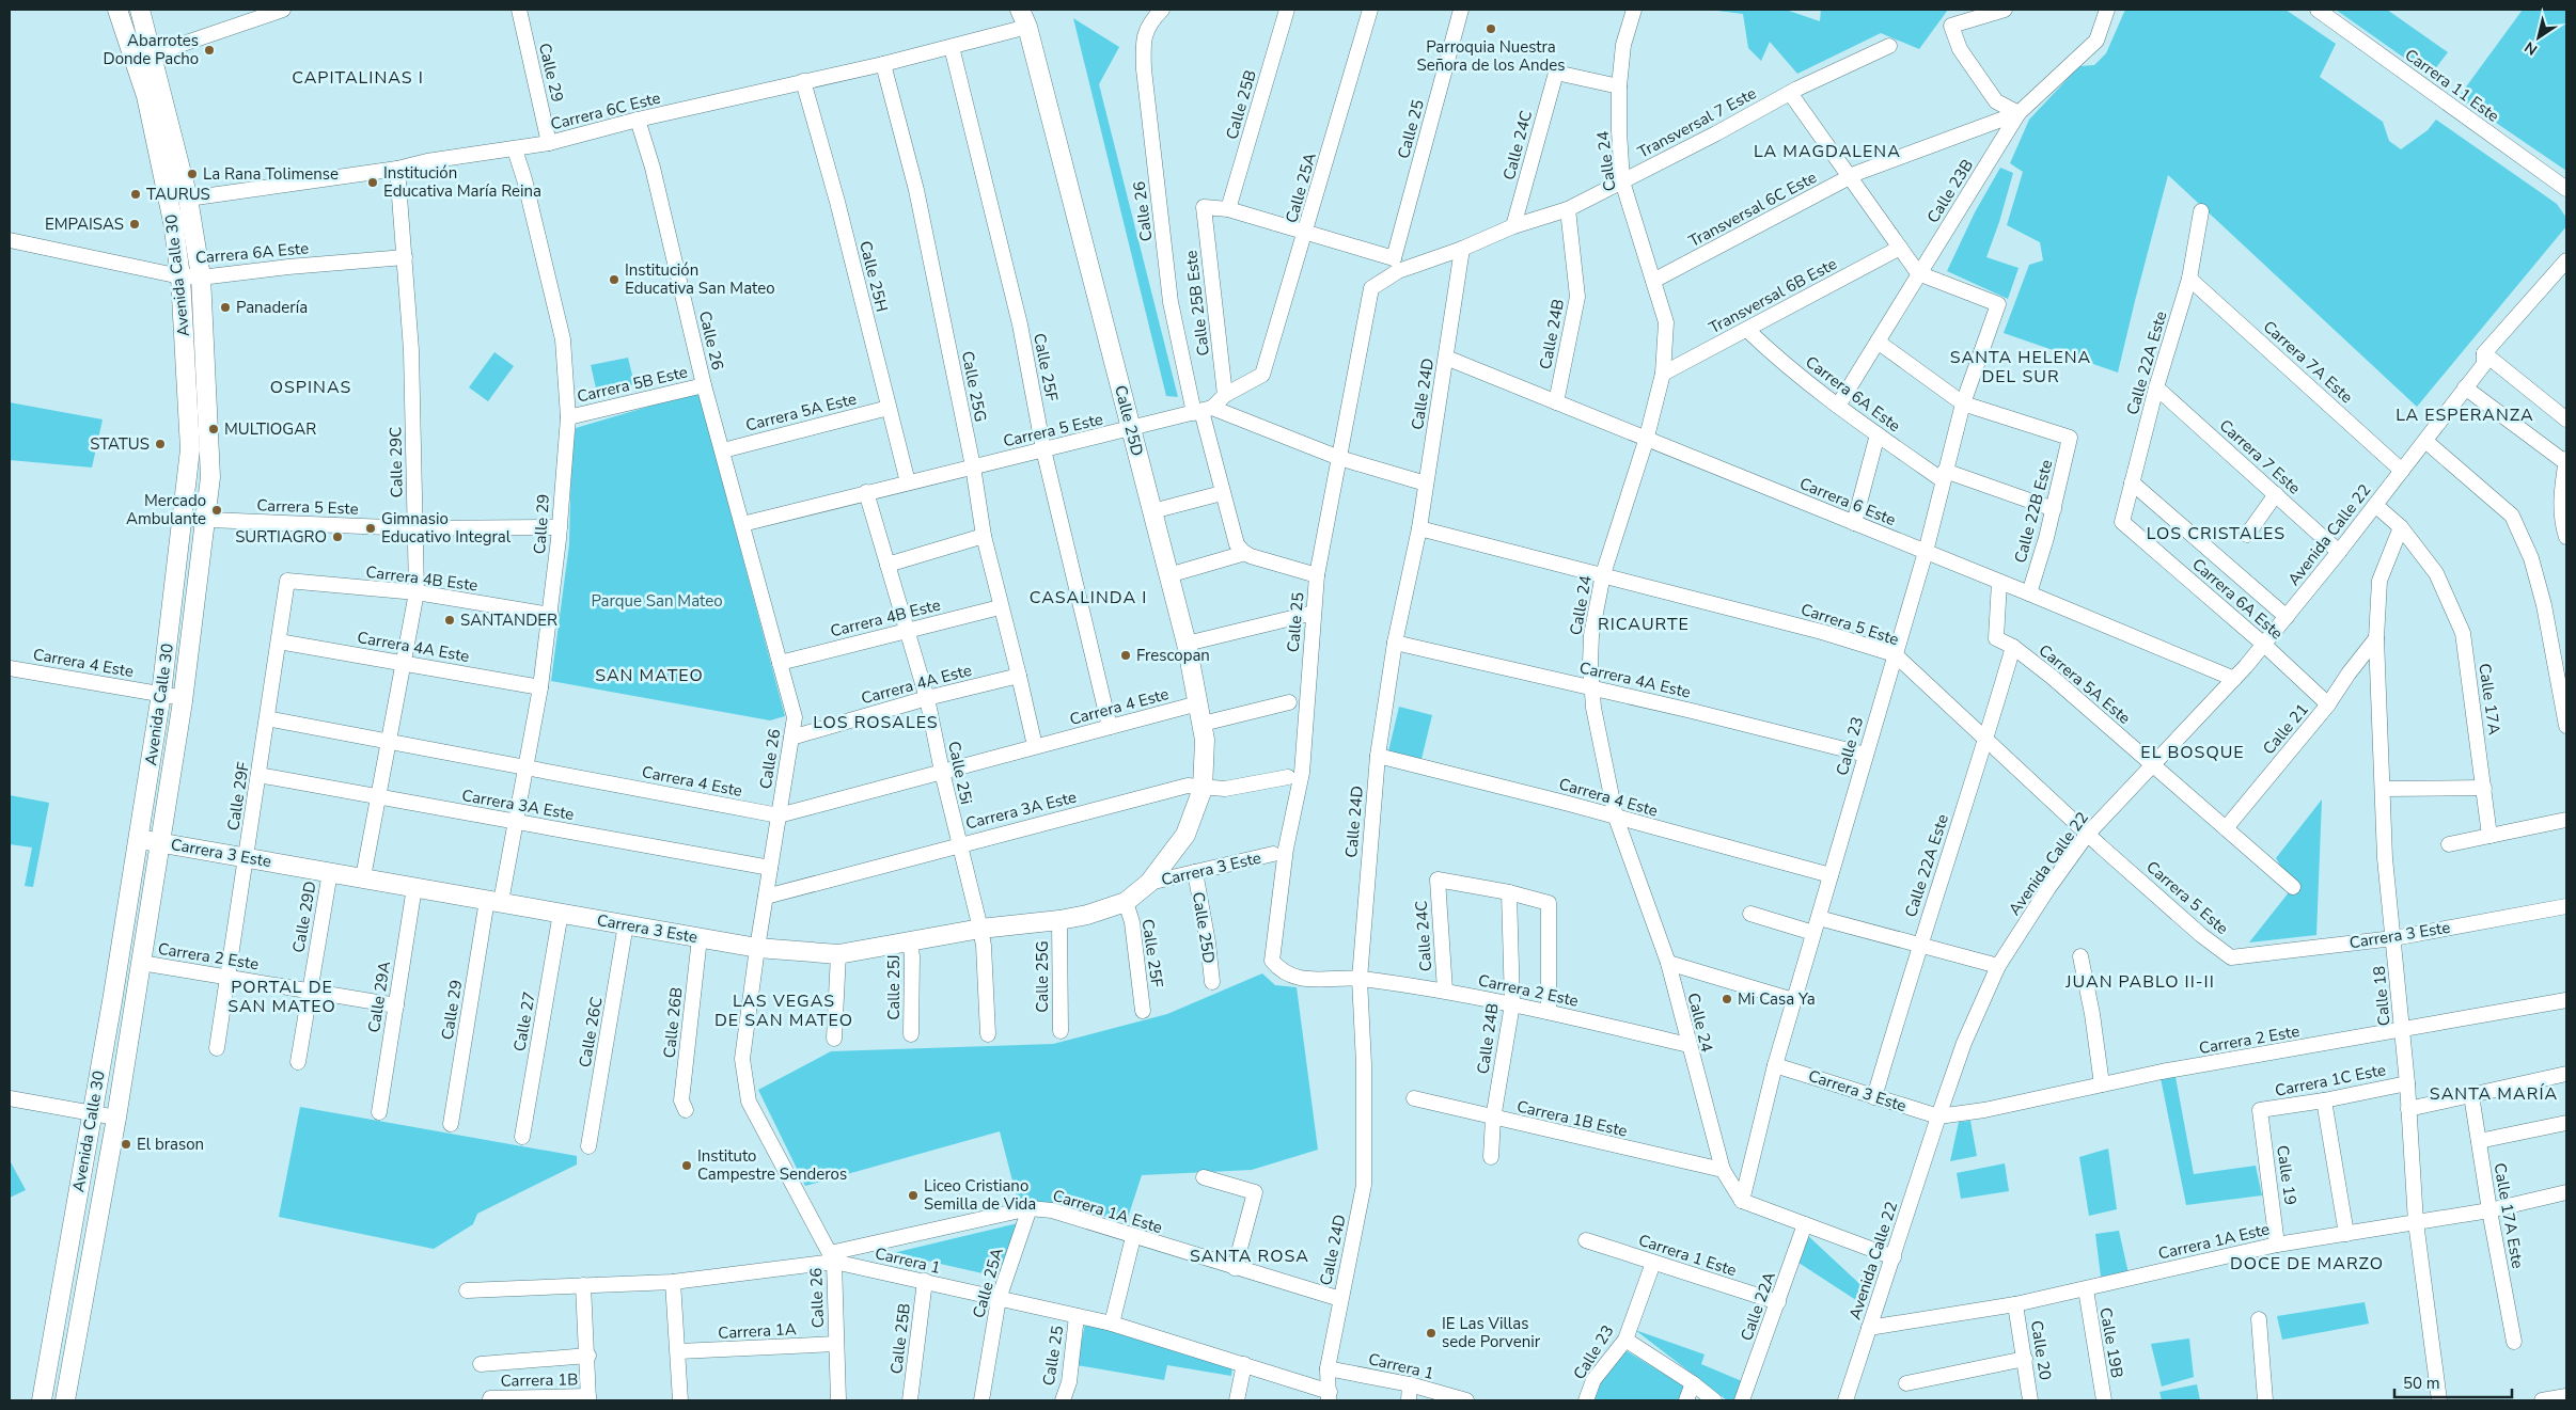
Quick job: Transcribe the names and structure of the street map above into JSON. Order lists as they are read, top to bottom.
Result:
{
  "streets": {
    "main road": ["Avenida Calle 30", "Calle 25D", "Carrera 3 Este"],
    "street": [
      "Calle 29",
      "Carrera 11 Este",
      "Calle 25B",
      "Carrera 6C Este",
      "Transversal 7 Este",
      "Calle 25",
      "Calle 24C",
      "Calle 24",
      "Calle 25A",
      "Calle 23B",
      "Transversal 6C Este",
      "Calle 26",
      "Carrera 6A Este",
      "Calle 25H",
      "Transversal 6B Este",
      "Calle 25B Este",
      "Calle 24B",
      "Carrera 7A Este",
      "Calle 22A Este",
      "Calle 25F",
      "Carrera 5B Este",
      "Calle 25G",
      "Calle 24D",
      "Carrera 5A Este",
      "Carrera 5 Este",
      "Carrera 7 Este",
      "Calle 29C",
      "Carrera 6 Este",
      "Calle 22B Este",
      "Avenida Calle 22",
      "Carrera 4B Este",
      "Carrera 4A Este",
      "Carrera 4 Este",
      "Calle 17A",
      "Calle 21",
      "Calle 23",
      "Calle 25i",
      "Calle 29F",
      "Carrera 3A Este",
      "Calle 29D",
      "Carrera 2 Este",
      "Calle 25J",
      "Calle 18",
      "Calle 29A",
      "Calle 27",
      "Calle 26B",
      "Calle 26C",
      "Carrera 1C Este",
      "Carrera 1B Este",
      "Calle 19",
      "Carrera 1A Este",
      "Calle 17A Este",
      "Carrera 1 Este",
      "Carrera 1",
      "Calle 22A",
      "Carrera 1A",
      "Calle 19B",
      "Calle 20",
      "Carrera 1B"
    ]
  },
  "crossings": [
    ["Calle 29", "Carrera 6C Este"],
    ["Calle 29", "Carrera 5B Este"],
    ["Calle 29", "Carrera 5 Este"],
    ["Calle 29", "Carrera 4B Este"],
    ["Calle 29", "Carrera 4A Este"],
    ["Calle 29", "Carrera 4 Este"],
    ["Calle 29", "Carrera 3A Este"],
    ["Calle 29", "Carrera 3 Este"],
    ["Calle 25B", "Calle 25B Este"],
    ["Calle 25B", "Carrera 1"],
    ["Carrera 6C Este", "Calle 26"],
    ["Carrera 6C Este", "Avenida Calle 30"],
    ["Carrera 6C Este", "Calle 25H"],
    ["Carrera 6C Este", "Calle 25F"],
    ["Carrera 6C Este", "Calle 25G"],
    ["Carrera 6C Este", "Calle 25D"],
    ["Carrera 6C Este", "Calle 29C"],
    ["Transversal 7 Este", "Calle 25"],
    ["Transversal 7 Este", "Calle 24C"],
    ["Transversal 7 Este", "Calle 24"],
    ["Transversal 7 Este", "Calle 24B"],
    ["Transversal 7 Este", "Calle 24D"],
    ["Calle 25", "Calle 24D"],
    ["Calle 25", "Carrera 2 Este"],
    ["Calle 25", "Carrera 1"],
    ["Calle 24C", "Calle 24"],
    ["Calle 24C", "Calle 24B"],
    ["Calle 24C", "Carrera 2 Este"],
    ["Calle 24", "Transversal 6C Este"],
    ["Calle 24", "Transversal 6B Este"],
    ["Calle 24", "Carrera 5 Este"],
    ["Calle 24", "Carrera 6 Este"],
    ["Calle 24", "Carrera 4A Este"],
    ["Calle 24", "Carrera 4 Este"],
    ["Calle 24", "Calle 23"],
    ["Calle 24", "Carrera 2 Este"],
    ["Calle 24", "Carrera 1B Este"],
    ["Calle 25A", "Calle 25B Este"],
    ["Calle 25A", "Carrera 1A Este"],
    ["Calle 25A", "Carrera 1"],
    ["Calle 23B", "Transversal 6C Este"],
    ["Calle 23B", "Carrera 6A Este"],
    ["Calle 23B", "Calle 23"],
    ["Calle 26", "Carrera 5B Este"],
    ["Calle 26", "Carrera 5A Este"],
    ["Calle 26", "Carrera 5 Este"],
    ["Calle 26", "Carrera 4B Este"],
    ["Calle 26", "Carrera 4A Este"],
    ["Calle 26", "Carrera 4 Este"],
    ["Calle 26", "Carrera 3A Este"],
    ["Calle 26", "Carrera 3 Este"],
    ["Calle 26", "Carrera 1A Este"],
    ["Calle 26", "Carrera 1"],
    ["Calle 26", "Carrera 1A"],
    ["Carrera 6A Este", "Avenida Calle 30"],
    ["Carrera 6A Este", "Transversal 6B Este"],
    ["Carrera 6A Este", "Calle 22A Este"],
    ["Carrera 6A Este", "Calle 29C"],
    ["Carrera 6A Este", "Calle 22B Este"],
    ["Carrera 6A Este", "Avenida Calle 22"],
    ["Carrera 6A Este", "Calle 21"],
    ["Carrera 6A Este", "Calle 23"],
    ["Avenida Calle 30", "Carrera 5 Este"],
    ["Avenida Calle 30", "Carrera 4 Este"],
    ["Avenida Calle 30", "Carrera 3 Este"],
    ["Avenida Calle 30", "Carrera 2 Este"],
    ["Calle 25H", "Carrera 5A Este"],
    ["Calle 25H", "Carrera 5 Este"],
    ["Calle 24B", "Carrera 6 Este"],
    ["Calle 24B", "Carrera 2 Este"],
    ["Calle 24B", "Carrera 1B Este"],
    ["Carrera 7A Este", "Calle 22A Este"],
    ["Carrera 7A Este", "Avenida Calle 22"],
    ["Calle 22A Este", "Carrera 5A Este"],
    ["Calle 22A Este", "Carrera 5 Este"],
    ["Calle 22A Este", "Carrera 7 Este"],
    ["Calle 22A Este", "Carrera 3 Este"],
    ["Calle 25F", "Carrera 5 Este"],
    ["Calle 25F", "Carrera 4 Este"],
    ["Calle 25F", "Carrera 3 Este"],
    ["Calle 25G", "Carrera 5 Este"],
    ["Calle 25G", "Carrera 4B Este"],
    ["Calle 25G", "Carrera 4A Este"],
    ["Calle 25G", "Carrera 4 Este"],
    ["Calle 25G", "Carrera 3 Este"],
    ["Calle 24D", "Carrera 5 Este"],
    ["Calle 24D", "Carrera 6 Este"],
    ["Calle 24D", "Carrera 4A Este"],
    ["Calle 24D", "Carrera 4 Este"],
    ["Calle 24D", "Carrera 2 Este"],
    ["Calle 24D", "Carrera 1A Este"],
    ["Calle 24D", "Carrera 1"],
    ["Carrera 5A Este", "Carrera 6 Este"],
    ["Carrera 5A Este", "Avenida Calle 22"],
    ["Carrera 5A Este", "Calle 21"],
    ["Calle 25D", "Carrera 5 Este"],
    ["Calle 25D", "Carrera 4 Este"],
    ["Calle 25D", "Carrera 3A Este"],
    ["Calle 25D", "Carrera 3 Este"],
    ["Carrera 5 Este", "Calle 29C"],
    ["Carrera 5 Este", "Avenida Calle 22"],
    ["Carrera 5 Este", "Calle 23"],
    ["Carrera 5 Este", "Calle 25i"],
    ["Carrera 5 Este", "Carrera 3 Este"],
    ["Carrera 7 Este", "Avenida Calle 22"],
    ["Calle 29C", "Carrera 4B Este"],
    ["Calle 29C", "Carrera 4A Este"],
    ["Calle 29C", "Carrera 4 Este"],
    ["Calle 29C", "Carrera 3A Este"],
    ["Calle 29C", "Carrera 3 Este"],
    ["Carrera 6 Este", "Calle 22B Este"],
    ["Carrera 6 Este", "Avenida Calle 22"],
    ["Carrera 6 Este", "Calle 23"],
    ["Calle 22B Este", "Calle 23"],
    ["Avenida Calle 22", "Carrera 3 Este"],
    ["Avenida Calle 22", "Carrera 2 Este"],
    ["Avenida Calle 22", "Carrera 1A Este"],
    ["Carrera 4B Este", "Calle 25i"],
    ["Carrera 4B Este", "Calle 29F"],
    ["Carrera 4A Este", "Calle 23"],
    ["Carrera 4A Este", "Calle 25i"],
    ["Carrera 4A Este", "Calle 29F"],
    ["Carrera 4 Este", "Calle 23"],
    ["Carrera 4 Este", "Calle 25i"],
    ["Carrera 4 Este", "Calle 29F"],
    ["Calle 17A", "Calle 18"],
    ["Calle 21", "Calle 18"],
    ["Calle 23", "Carrera 3 Este"],
    ["Calle 23", "Carrera 1 Este"],
    ["Calle 25i", "Carrera 3A Este"],
    ["Calle 25i", "Carrera 3 Este"],
    ["Calle 29F", "Carrera 3A Este"],
    ["Calle 29F", "Carrera 3 Este"],
    ["Calle 29F", "Carrera 2 Este"],
    ["Carrera 3 Este", "Calle 29D"],
    ["Carrera 3 Este", "Carrera 2 Este"],
    ["Carrera 3 Este", "Calle 25J"],
    ["Carrera 3 Este", "Calle 18"],
    ["Carrera 3 Este", "Calle 29A"],
    ["Carrera 3 Este", "Calle 27"],
    ["Carrera 3 Este", "Calle 26B"],
    ["Carrera 3 Este", "Calle 26C"],
    ["Calle 29D", "Carrera 2 Este"],
    ["Carrera 2 Este", "Calle 18"],
    ["Carrera 2 Este", "Calle 29A"],
    ["Calle 18", "Carrera 1C Este"],
    ["Calle 18", "Carrera 1A Este"],
    ["Carrera 1C Este", "Calle 19"],
    ["Calle 19", "Carrera 1A Este"],
    ["Carrera 1A Este", "Calle 17A Este"],
    ["Carrera 1A Este", "Carrera 1"],
    ["Carrera 1A Este", "Calle 19B"],
    ["Carrera 1A Este", "Calle 20"],
    ["Carrera 1 Este", "Calle 22A"]
  ],
  "districts": [
    "CAPITALINAS I",
    "LA MAGDALENA",
    "SANTA HELENA DEL SUR",
    "OSPINAS",
    "LA ESPERANZA",
    "LOS CRISTALES",
    "CASALINDA I",
    "RICAURTE",
    "SAN MATEO",
    "LOS ROSALES",
    "EL BOSQUE",
    "JUAN PABLO II-II",
    "PORTAL DE SAN MATEO",
    "LAS VEGAS DE SAN MATEO",
    "SANTA MARÍA",
    "SANTA ROSA",
    "DOCE DE MARZO"
  ],
  "parks": ["Parque San Mateo"],
  "places": [
    "Parroquia Nuestra Señora de los Andes",
    "Abarrotes Donde Pacho",
    "La Rana Tolimense",
    "Institución Educativa María Reina",
    "TAURUS",
    "EMPAISAS",
    "Institución Educativa San Mateo",
    "Panadería",
    "MULTIOGAR",
    "STATUS",
    "Mercado Ambulante",
    "Gimnasio Educativo Integral",
    "SURTIAGRO",
    "SANTANDER",
    "Frescopan",
    "Mi Casa Ya",
    "El brason",
    "Instituto Campestre Senderos",
    "Liceo Cristiano Semilla de Vida",
    "IE Las Villas sede Porvenir"
  ],
  "scale_bar": "50 m",
  "north": "bottom left"
}
